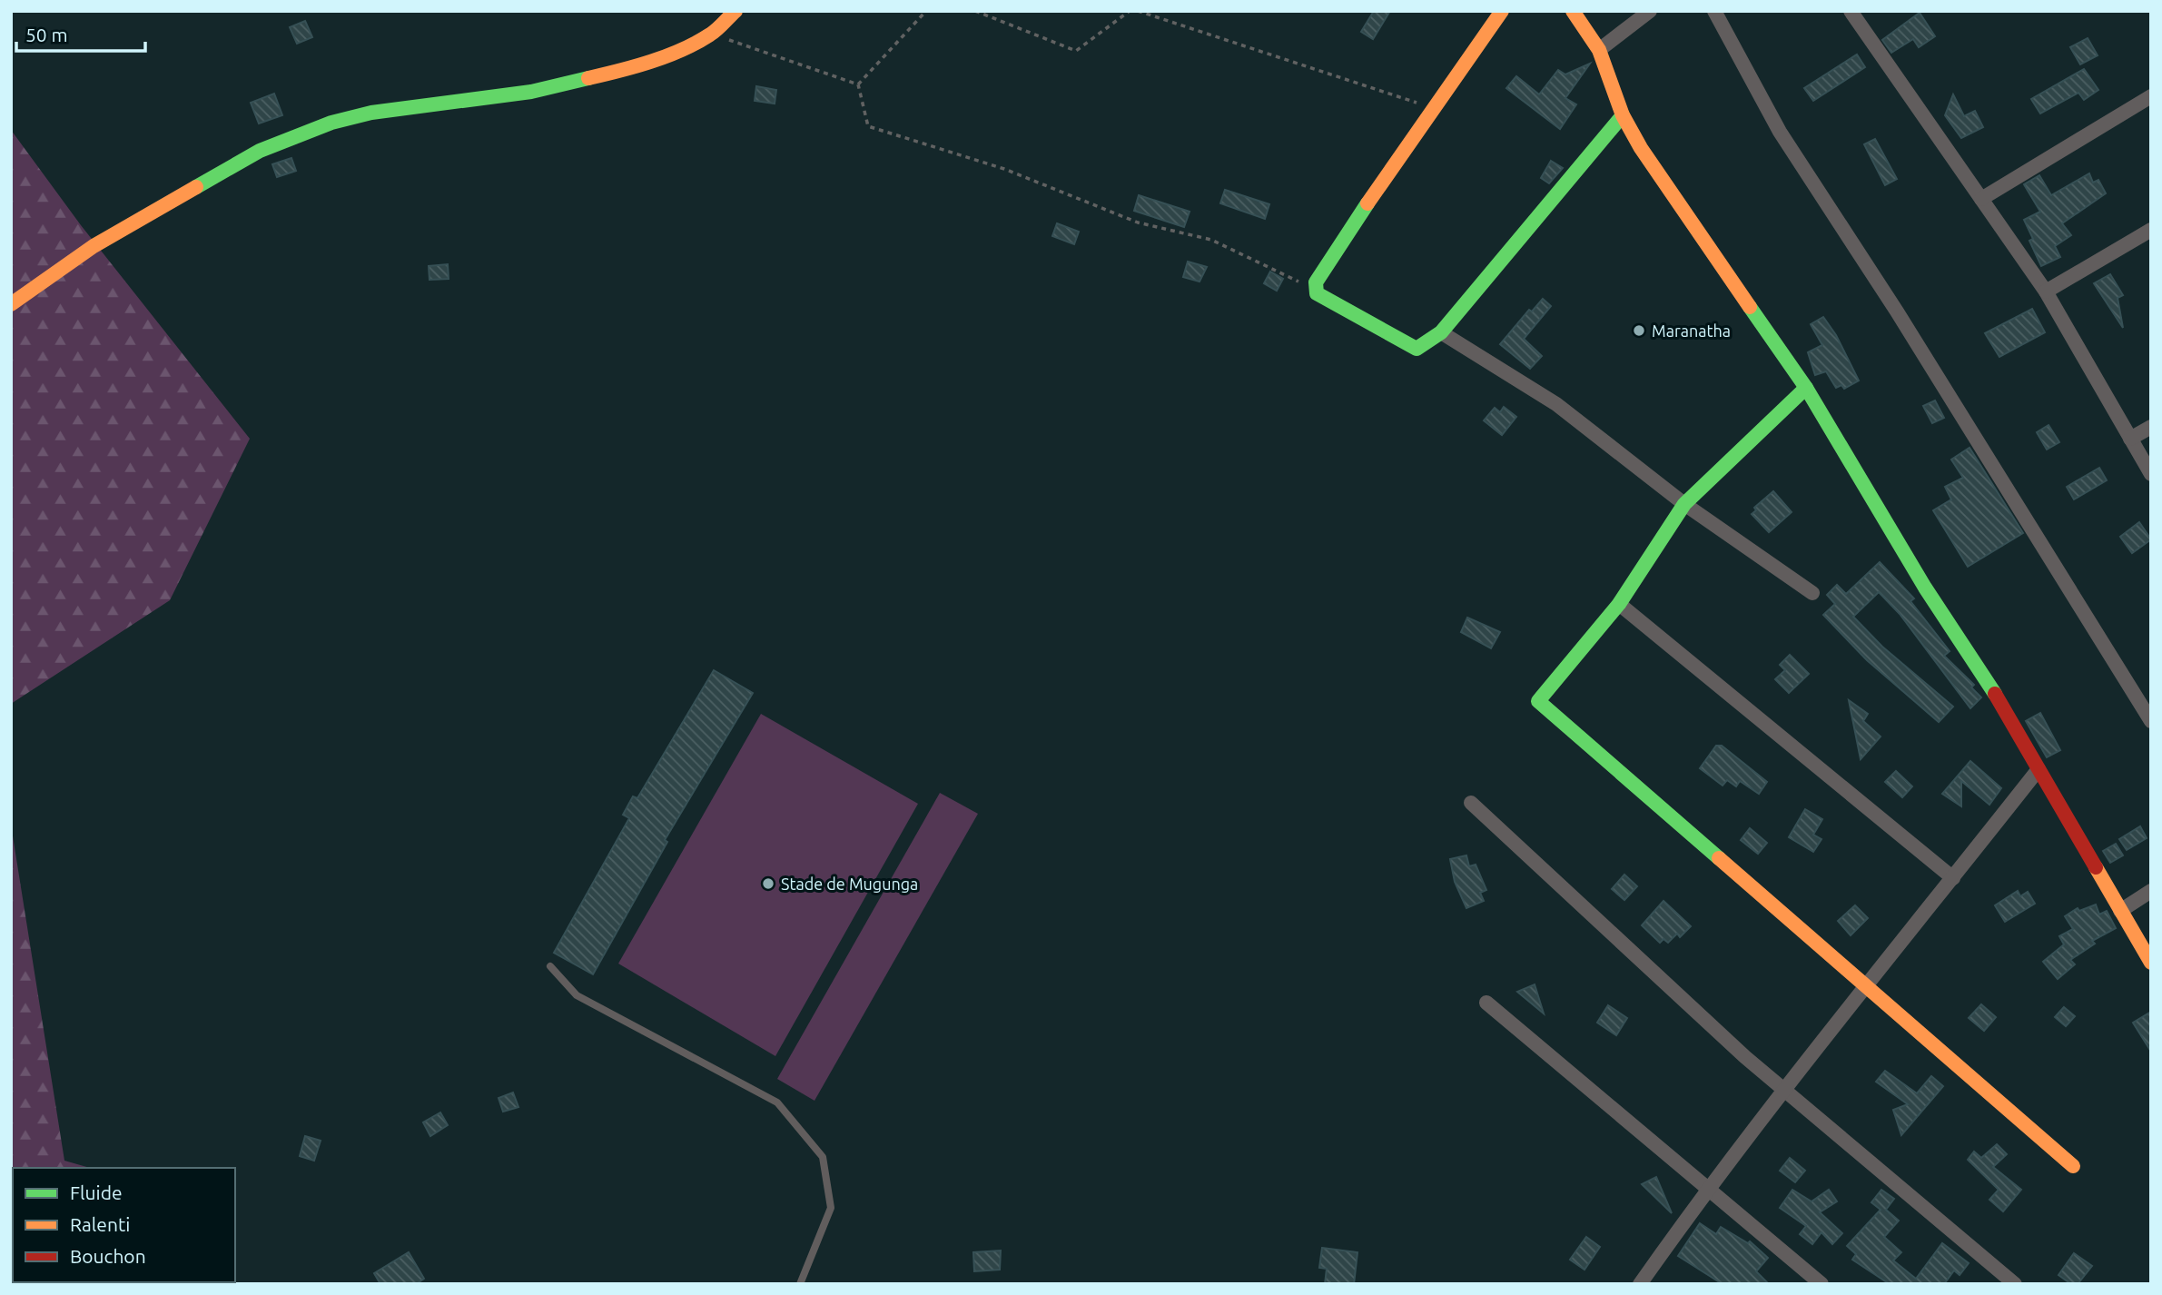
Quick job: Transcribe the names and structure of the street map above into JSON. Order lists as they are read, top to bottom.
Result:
{
  "places": ["Maranatha", "Stade de Mugunga"],
  "legend": ["Fluide", "Ralenti", "Bouchon"],
  "scale_bar": "50 m"
}
